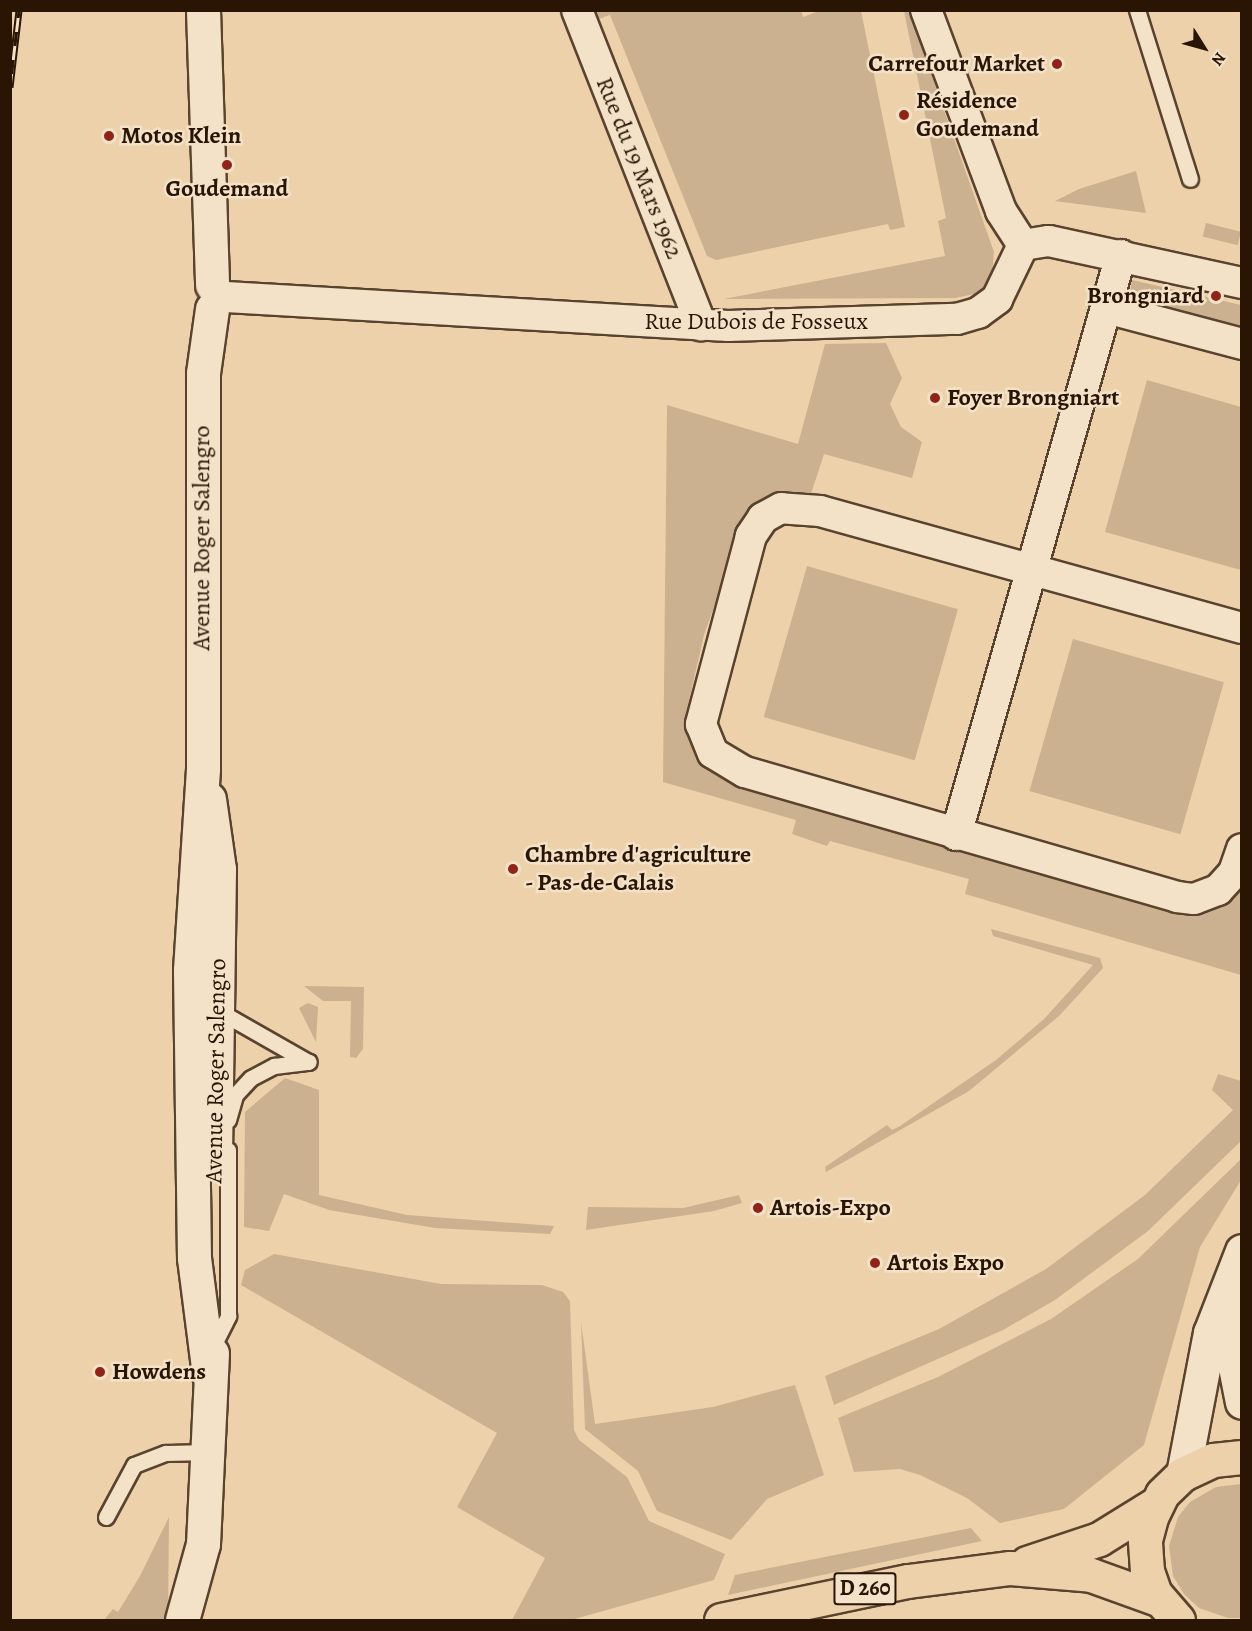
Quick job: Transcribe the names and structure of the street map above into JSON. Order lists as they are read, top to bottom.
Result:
{
  "streets": {
    "main road": ["D 260"],
    "street": ["Rue du 19 Mars 1962", "Rue Dubois de Fosseux", "Avenue Roger Salengro"]
  },
  "crossings": [
    ["Rue du 19 Mars 1962", "Rue Dubois de Fosseux"],
    ["Rue Dubois de Fosseux", "Avenue Roger Salengro"]
  ],
  "places": [
    "Carrefour Market",
    "Résidence Goudemand",
    "Motos Klein",
    "Goudemand",
    "Brongniard",
    "Foyer Brongniart",
    "Chambre d'agriculture - Pas-de-Calais",
    "Artois-Expo",
    "Artois Expo",
    "Howdens"
  ],
  "north": "bottom right"
}
